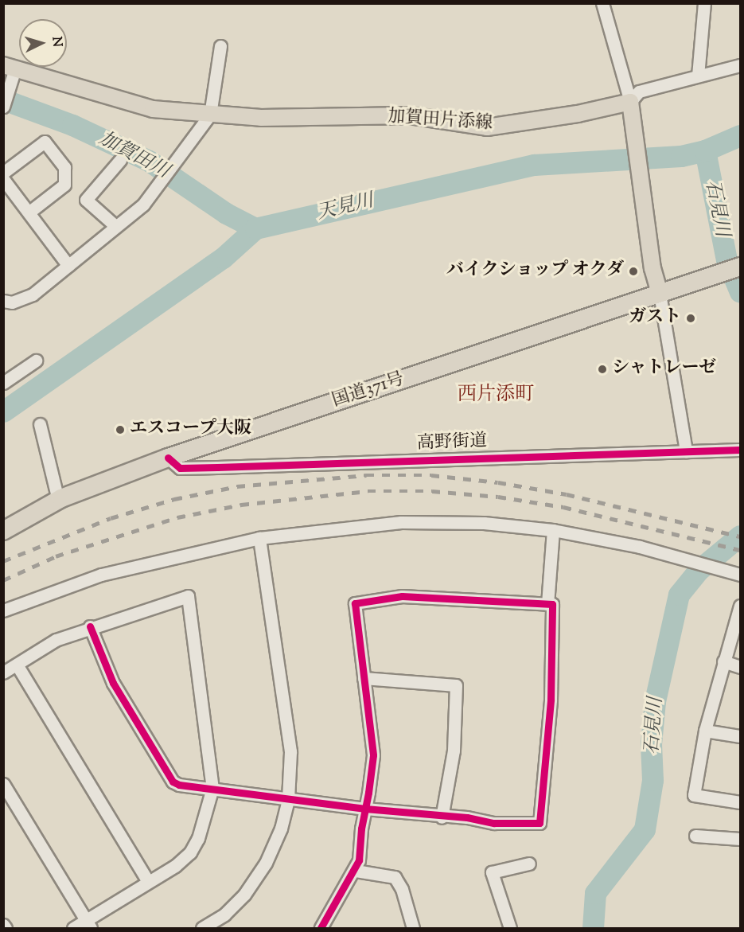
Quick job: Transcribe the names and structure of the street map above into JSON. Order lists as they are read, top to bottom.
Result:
{
  "streets": {
    "highway": ["国道371号"],
    "main road": ["加賀田片添線"],
    "street": ["高野街道"]
  },
  "crossings": [
    ["国道371号", "高野街道"]
  ],
  "districts": ["西片添町"],
  "water": ["加賀田川", "天見川", "石見川"],
  "places": [
    "バイクショップ オクダ",
    "ガスト",
    "シャトレーゼ",
    "エスコープ大阪"
  ],
  "north": "right"
}
